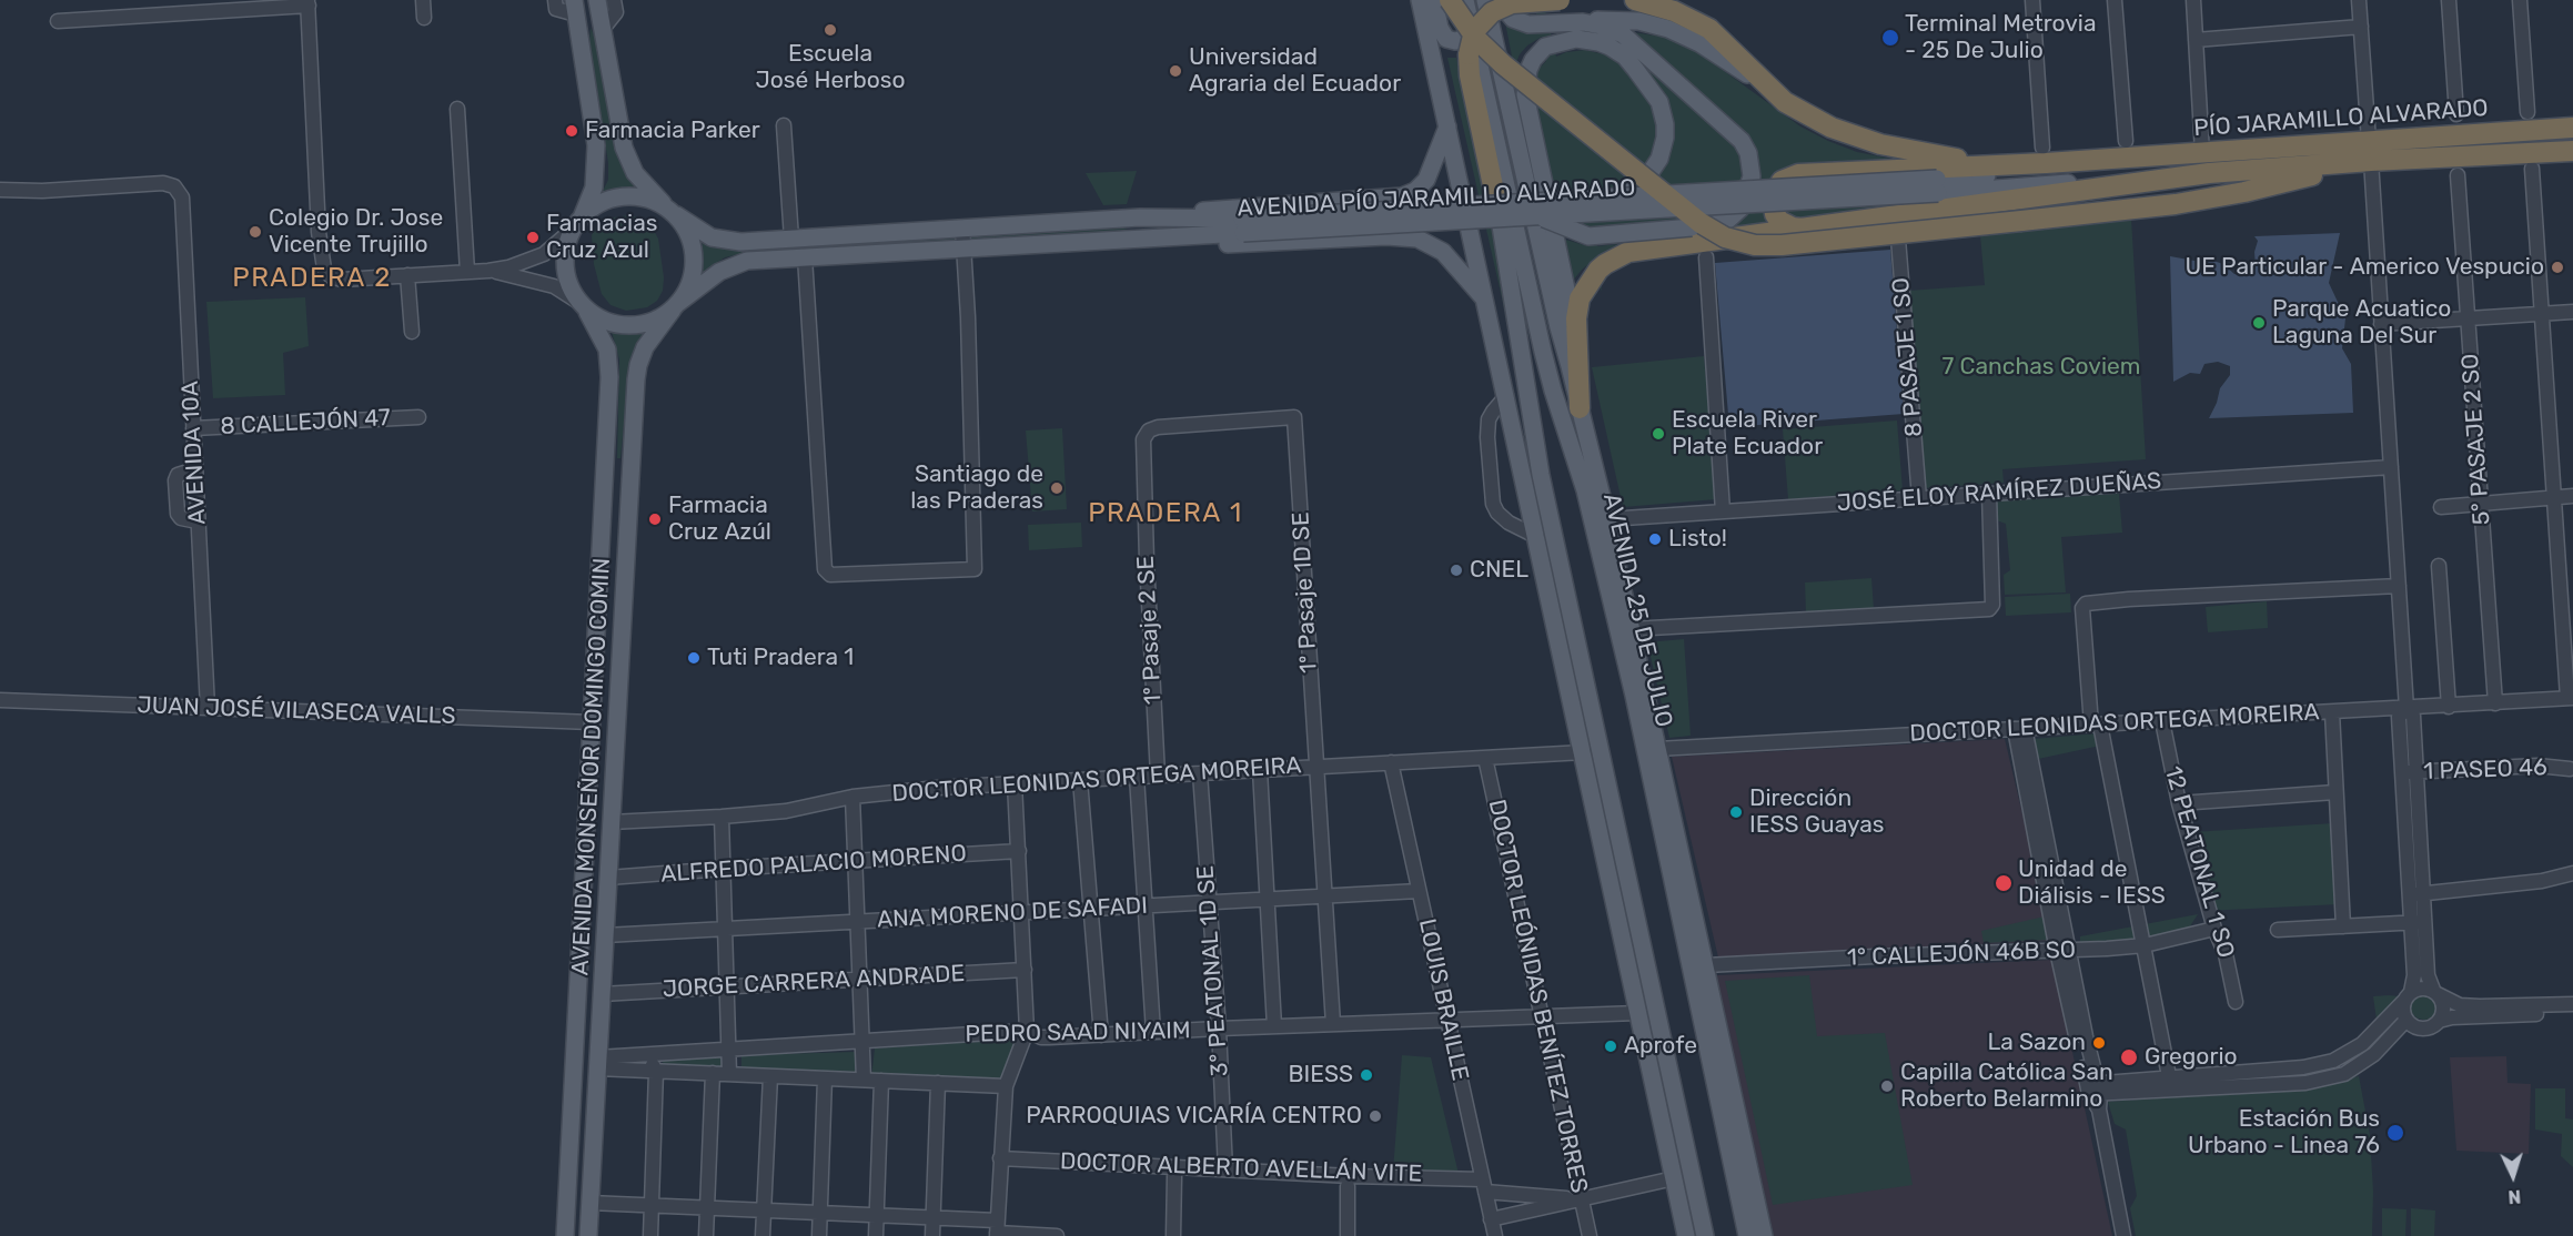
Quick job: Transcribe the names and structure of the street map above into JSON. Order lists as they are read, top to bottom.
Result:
{
  "streets": {
    "highway": ["PÍO JARAMILLO ALVARADO"],
    "main road": ["AVENIDA PÍO JARAMILLO ALVARADO", "AVENIDA 25 DE JULIO", "AVENIDA MONSEÑOR DOMINGO COMIN"],
    "street": [
      "8 PASAJE 1 SO",
      "8 CALLEJÓN 47",
      "5° PASAJE 2 SO",
      "AVENIDA 10A",
      "JOSÉ ELOY RAMÍREZ DUEÑAS",
      "1º Pasaje 1D SE",
      "1º Pasaje 2 SE",
      "JUAN JOSÉ VILASECA VALLS",
      "DOCTOR LEONIDAS ORTEGA MOREIRA",
      "1 PASEO 46",
      "12 PEATONAL 1 SO",
      "ALFREDO PALACIO MORENO",
      "ANA MORENO DE SAFADI",
      "1° CALLEJÓN 46B SO",
      "3° PEATONAL 1D SE",
      "JORGE CARRERA ANDRADE",
      "DOCTOR LEÓNIDAS BENÍTEZ TORRES",
      "LOUIS BRAILLE",
      "PEDRO SAAD NIYAIM",
      "DOCTOR ALBERTO AVELLÁN VITE"
    ]
  },
  "crossings": [
    ["PÍO JARAMILLO ALVARADO", "AVENIDA PÍO JARAMILLO ALVARADO"],
    ["PÍO JARAMILLO ALVARADO", "8 PASAJE 1 SO"],
    ["PÍO JARAMILLO ALVARADO", "AVENIDA 25 DE JULIO"],
    ["AVENIDA PÍO JARAMILLO ALVARADO", "AVENIDA MONSEÑOR DOMINGO COMIN"],
    ["8 PASAJE 1 SO", "JOSÉ ELOY RAMÍREZ DUEÑAS"],
    ["8 CALLEJÓN 47", "AVENIDA 10A"],
    ["5° PASAJE 2 SO", "DOCTOR LEONIDAS ORTEGA MOREIRA"],
    ["AVENIDA 10A", "JUAN JOSÉ VILASECA VALLS"],
    ["JOSÉ ELOY RAMÍREZ DUEÑAS", "AVENIDA 25 DE JULIO"],
    ["1º Pasaje 1D SE", "1º Pasaje 2 SE"],
    ["1º Pasaje 1D SE", "DOCTOR LEONIDAS ORTEGA MOREIRA"],
    ["1º Pasaje 1D SE", "ANA MORENO DE SAFADI"],
    ["1º Pasaje 1D SE", "PEDRO SAAD NIYAIM"],
    ["AVENIDA 25 DE JULIO", "DOCTOR LEONIDAS ORTEGA MOREIRA"],
    ["AVENIDA 25 DE JULIO", "1° CALLEJÓN 46B SO"],
    ["1º Pasaje 2 SE", "DOCTOR LEONIDAS ORTEGA MOREIRA"],
    ["JUAN JOSÉ VILASECA VALLS", "AVENIDA MONSEÑOR DOMINGO COMIN"],
    ["DOCTOR LEONIDAS ORTEGA MOREIRA", "AVENIDA MONSEÑOR DOMINGO COMIN"],
    ["DOCTOR LEONIDAS ORTEGA MOREIRA", "12 PEATONAL 1 SO"],
    ["DOCTOR LEONIDAS ORTEGA MOREIRA", "3° PEATONAL 1D SE"],
    ["DOCTOR LEONIDAS ORTEGA MOREIRA", "DOCTOR LEÓNIDAS BENÍTEZ TORRES"],
    ["DOCTOR LEONIDAS ORTEGA MOREIRA", "LOUIS BRAILLE"],
    ["AVENIDA MONSEÑOR DOMINGO COMIN", "ALFREDO PALACIO MORENO"],
    ["AVENIDA MONSEÑOR DOMINGO COMIN", "ANA MORENO DE SAFADI"],
    ["AVENIDA MONSEÑOR DOMINGO COMIN", "JORGE CARRERA ANDRADE"],
    ["AVENIDA MONSEÑOR DOMINGO COMIN", "PEDRO SAAD NIYAIM"],
    ["12 PEATONAL 1 SO", "1° CALLEJÓN 46B SO"],
    ["ANA MORENO DE SAFADI", "3° PEATONAL 1D SE"],
    ["ANA MORENO DE SAFADI", "LOUIS BRAILLE"],
    ["3° PEATONAL 1D SE", "PEDRO SAAD NIYAIM"],
    ["3° PEATONAL 1D SE", "DOCTOR ALBERTO AVELLÁN VITE"],
    ["DOCTOR LEÓNIDAS BENÍTEZ TORRES", "PEDRO SAAD NIYAIM"],
    ["DOCTOR LEÓNIDAS BENÍTEZ TORRES", "DOCTOR ALBERTO AVELLÁN VITE"],
    ["LOUIS BRAILLE", "PEDRO SAAD NIYAIM"],
    ["LOUIS BRAILLE", "DOCTOR ALBERTO AVELLÁN VITE"]
  ],
  "districts": ["PRADERA 2", "PRADERA 1"],
  "parks": ["7 Canchas Coviem"],
  "places": [
    "Escuela José Herboso",
    "Terminal Metrovia - 25 De Julio",
    "Universidad Agraria del Ecuador",
    "Farmacia Parker",
    "Colegio Dr. Jose Vicente Trujillo",
    "Farmacias Cruz Azul",
    "UE Particular - Americo Vespucio",
    "Parque Acuatico Laguna Del Sur",
    "Escuela River Plate Ecuador",
    "Santiago de las Praderas",
    "Farmacia Cruz Azúl",
    "Listo!",
    "CNEL",
    "Tuti Pradera 1",
    "Dirección IESS Guayas",
    "Unidad de Diálisis - IESS",
    "La Sazon",
    "Aprofe",
    "Gregorio",
    "BIESS",
    "Capilla Católica San Roberto Belarmino",
    "PARROQUIAS VICARÍA CENTRO",
    "Estación Bus Urbano - Linea 76"
  ],
  "north": "bottom"
}
